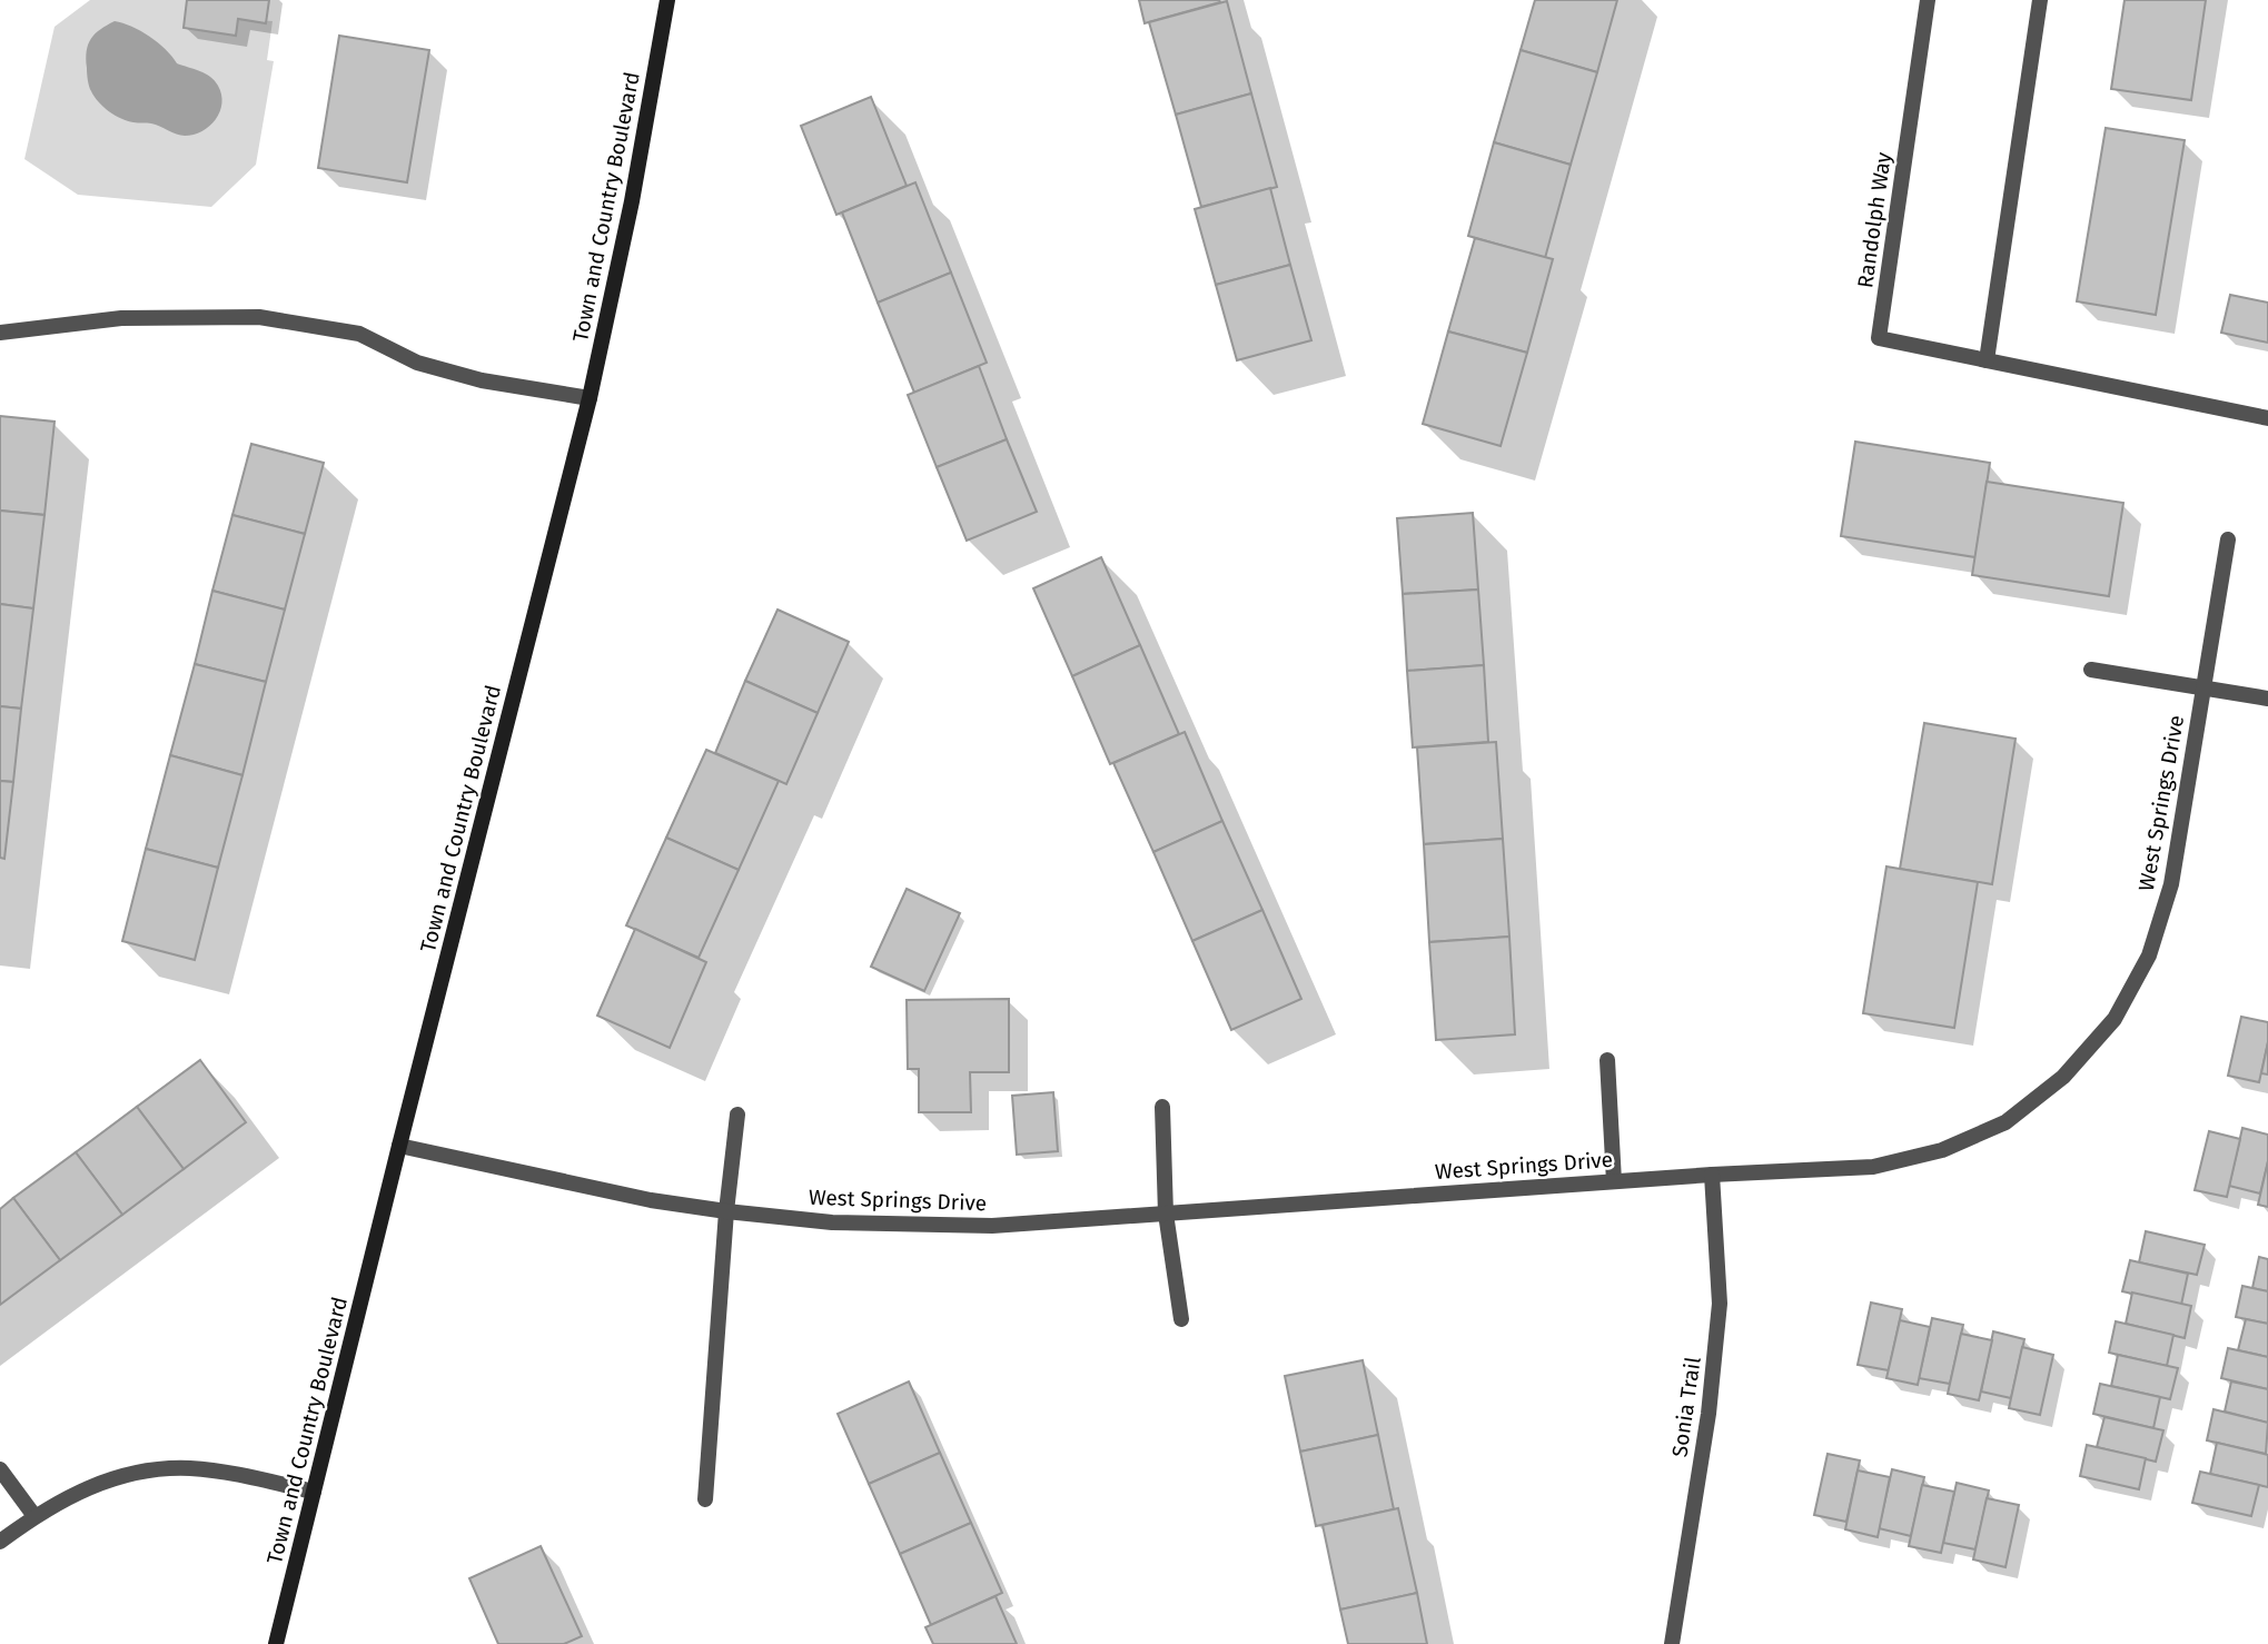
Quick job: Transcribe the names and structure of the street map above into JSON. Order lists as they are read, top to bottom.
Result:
{
  "streets": {
    "street": [
      "Town and Country Boulevard",
      "Randolph Way",
      "West Springs Drive",
      "Sonia Trail"
    ]
  },
  "crossings": [
    ["Town and Country Boulevard", "West Springs Drive"],
    ["West Springs Drive", "Sonia Trail"]
  ]
}
